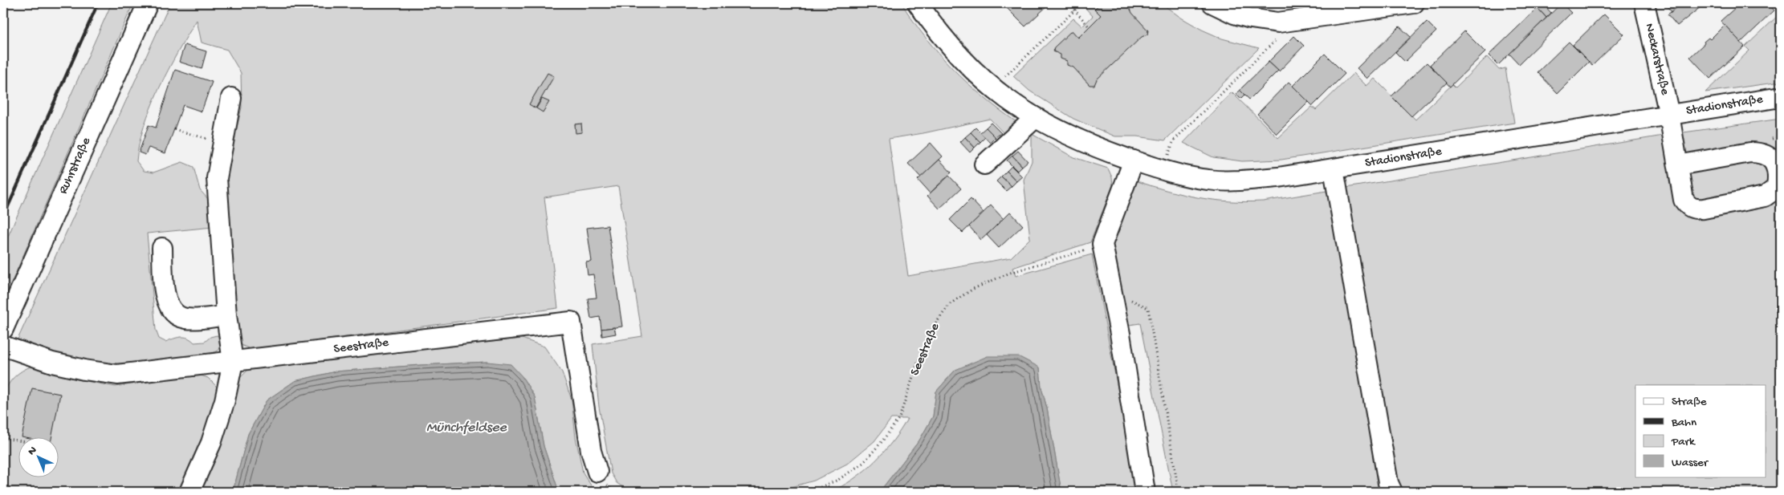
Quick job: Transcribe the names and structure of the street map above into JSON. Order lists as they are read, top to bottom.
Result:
{
  "streets": {
    "street": [
      "Neckarstraße",
      "Stadionstraße",
      "Ruhrstraße",
      "Seestraße"
    ]
  },
  "crossings": [
    ["Neckarstraße", "Stadionstraße"]
  ],
  "water": ["Münchfeldsee"],
  "legend": [
    "Straße",
    "Bahn",
    "Park",
    "Wasser"
  ],
  "north": "top left"
}
